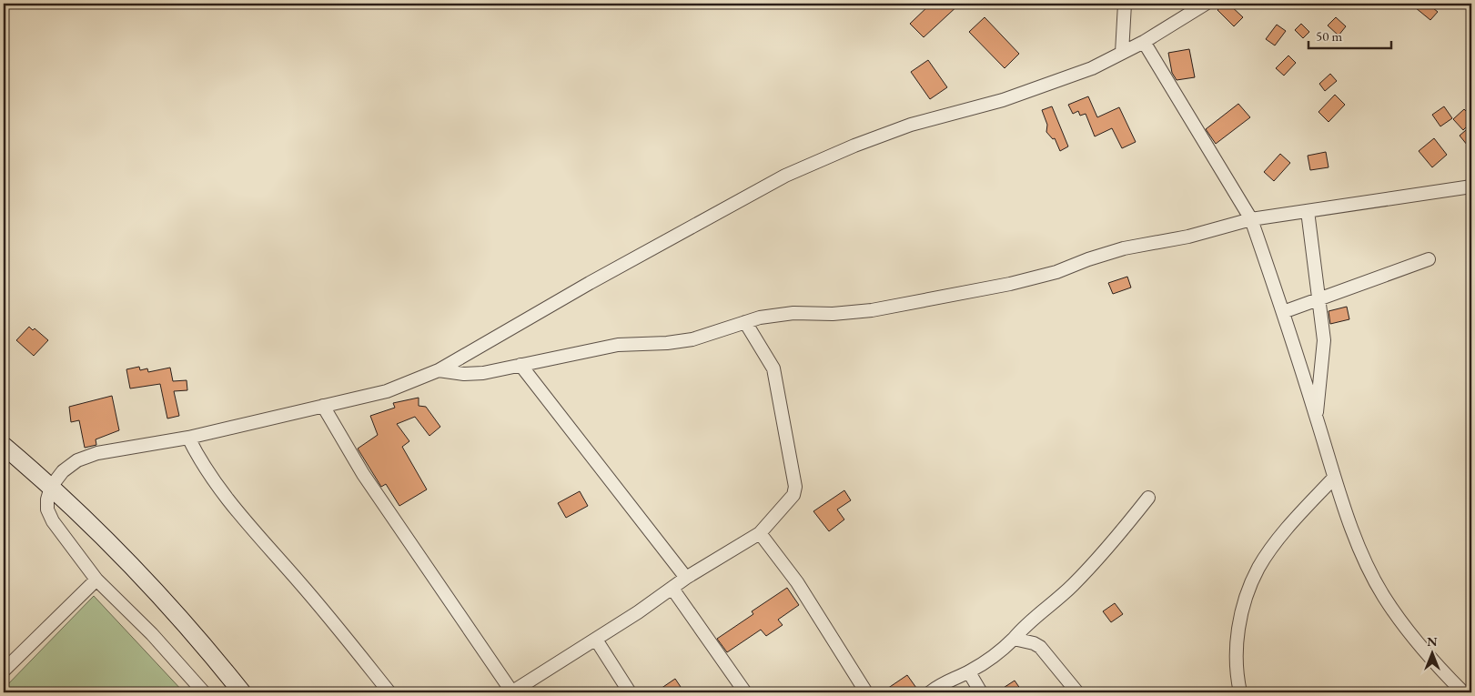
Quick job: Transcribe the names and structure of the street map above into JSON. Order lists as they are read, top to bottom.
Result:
{
  "scale_bar": "50 m",
  "north": "top"
}
